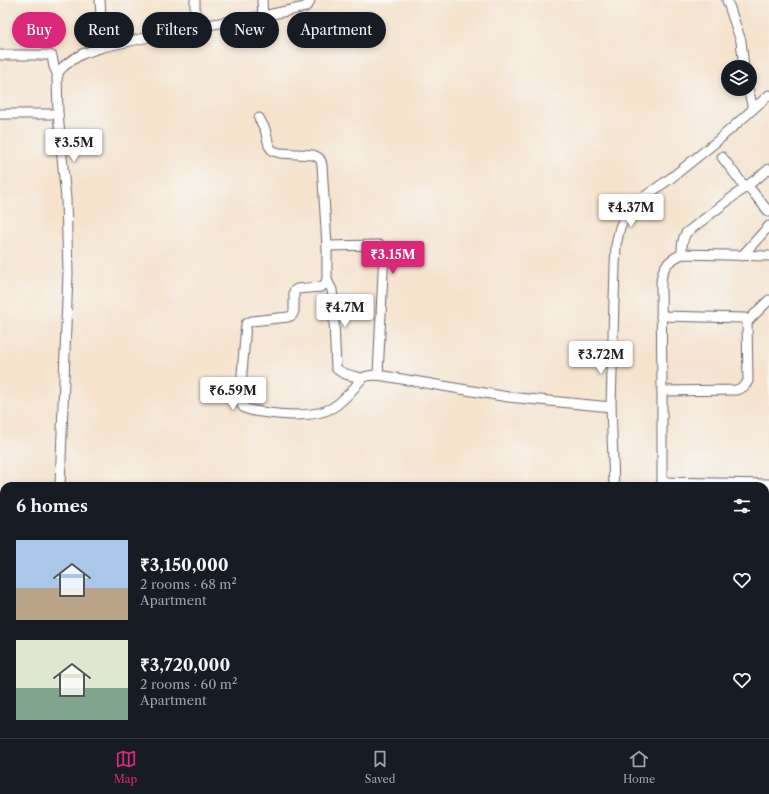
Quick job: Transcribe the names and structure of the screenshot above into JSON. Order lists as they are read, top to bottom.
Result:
{
  "page": {
    "chip": [
      "Buy",
      "Rent",
      "Filters",
      "New",
      "Apartment"
    ],
    "price": [
      "₹3.5M",
      "₹4.37M",
      "₹3.15M",
      "₹4.7M",
      "₹3.72M",
      "₹6.59M"
    ],
    "heading": "6 homes",
    "list": [
      {
        "name": "₹3,150,000",
        "note": "2 rooms · 68 m² · Apartment"
      },
      {
        "name": "₹3,720,000",
        "note": "2 rooms · 60 m² · Apartment"
      }
    ],
    "tabs": ["Map", "Saved", "Home"]
  }
}
